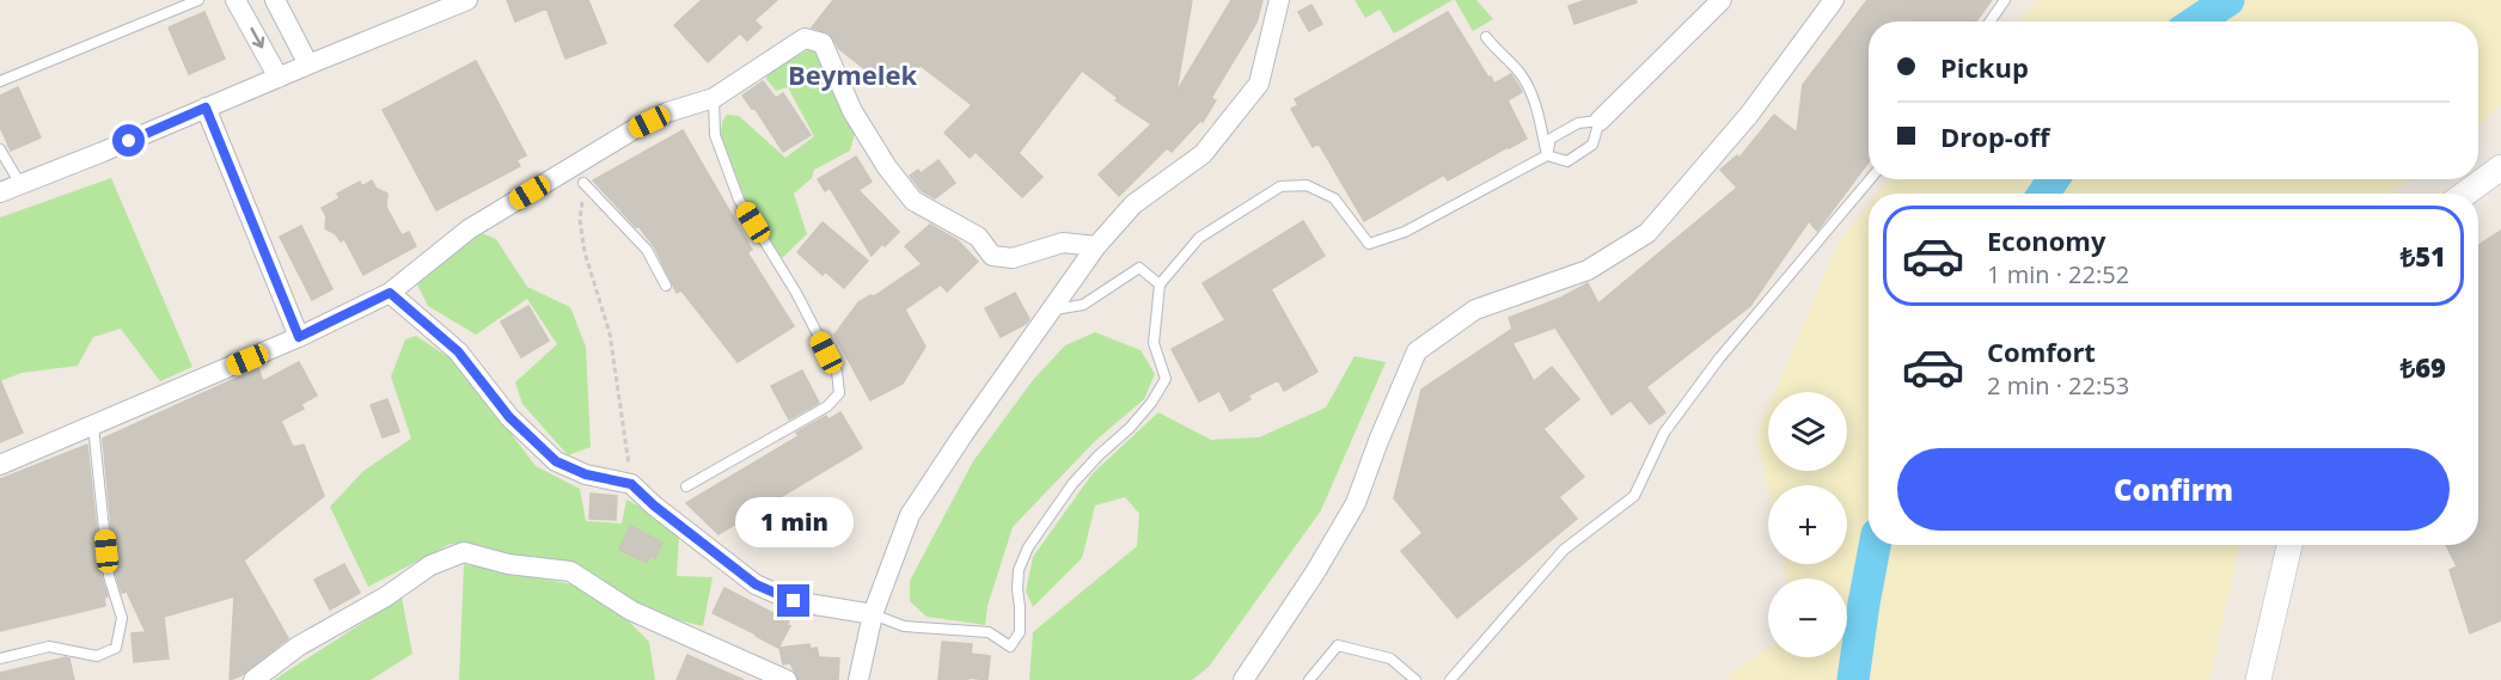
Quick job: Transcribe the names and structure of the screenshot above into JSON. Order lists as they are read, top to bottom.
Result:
{
  "districts": ["Beymelek"],
  "page": {
    "banner": ["Pickup", "Drop-off"],
    "list": [
      {
        "name": "Economy",
        "note": "1 min · 22:52",
        "value": "₺51"
      },
      {
        "name": "Comfort",
        "note": "2 min · 22:53",
        "value": "₺69"
      }
    ],
    "map_buttons": ["+", "−"],
    "buttons": "Confirm",
    "bubble": "1 min"
  }
}
